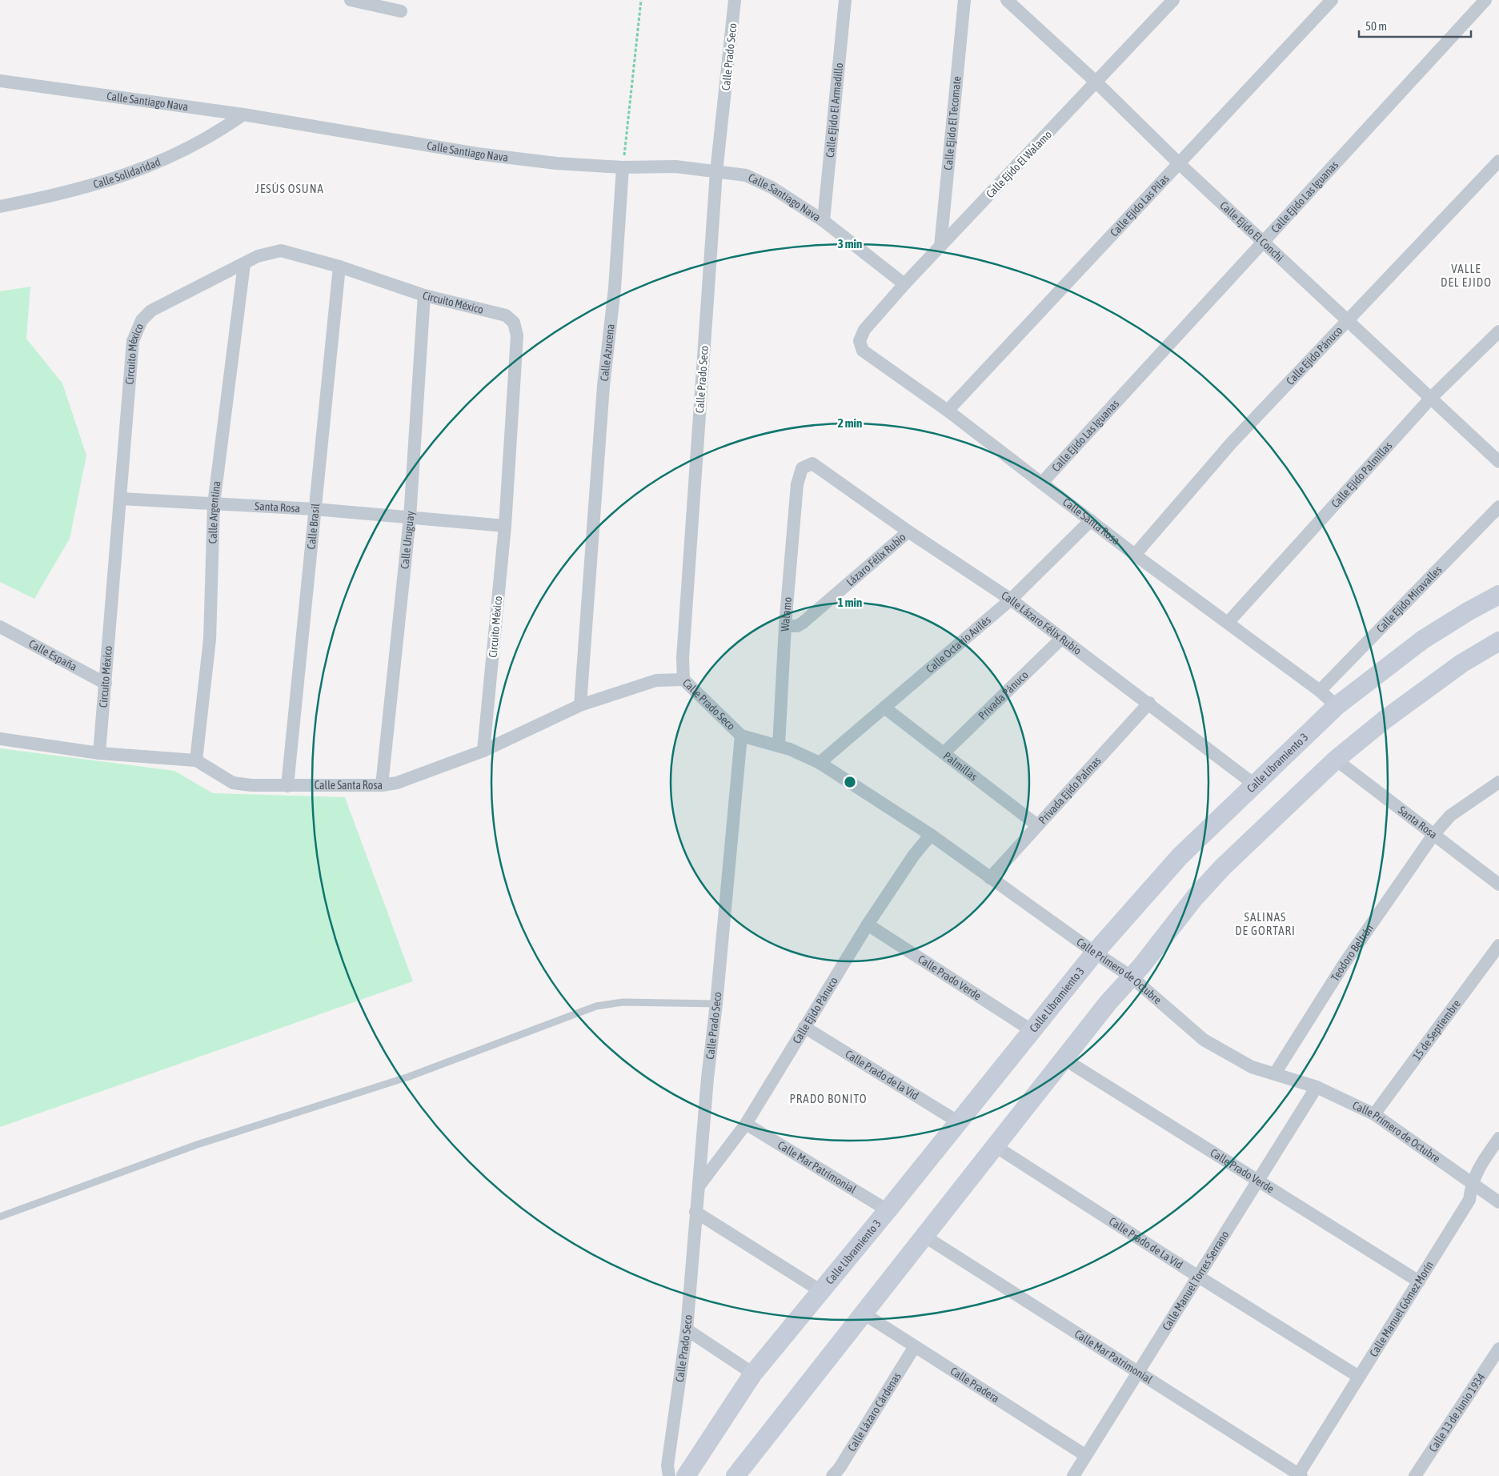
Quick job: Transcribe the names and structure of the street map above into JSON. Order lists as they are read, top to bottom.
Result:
{
  "streets": {
    "street": [
      "Calle Prado Seco",
      "Calle Santiago Nava",
      "Calle Ejido El Armadillo",
      "Calle Ejido El Tecomate",
      "Calle Ejido El Walamo",
      "Calle Solidaridad",
      "Calle Ejido Las Iguanas",
      "Calle Ejido Las Pilas",
      "Calle Ejido El Conchi",
      "Circuito México",
      "Calle Azucena",
      "Calle Ejido Pánuco",
      "Calle Ejido Palmillas",
      "Santa Rosa",
      "Calle Argentina",
      "Calle Santa Rosa",
      "Calle Brasil",
      "Calle Uruguay",
      "Lázaro Félix Rubio",
      "Calle Ejido Miravalles",
      "Walamo",
      "Calle Lázaro Félix Rubio",
      "Calle Octavio Avilés",
      "Calle España",
      "Privada Pánuco",
      "Calle Libramiento 3",
      "Palmillas",
      "Privada Ejido Palmas",
      "Teodoro Beltrán",
      "Calle Primero de Octubre",
      "Calle Prado Verde",
      "15 de Septiembre",
      "Calle Prado de la Vid",
      "Calle Mar Patrimonial",
      "Calle Prado de La Vid",
      "Calle Manuel Torres Serrano",
      "Calle Manuel Gómez Morín",
      "Calle Pradera",
      "Calle Lázaro Cárdenas",
      "Calle 13 de Junio 1934"
    ]
  },
  "crossings": [
    ["Calle Prado Seco", "Calle Santiago Nava"],
    ["Calle Prado Seco", "Calle Ejido Pánuco"],
    ["Calle Prado Seco", "Calle Santa Rosa"],
    ["Calle Prado Seco", "Calle Primero de Octubre"],
    ["Calle Santiago Nava", "Calle Ejido El Armadillo"],
    ["Calle Santiago Nava", "Calle Ejido El Walamo"],
    ["Calle Santiago Nava", "Calle Solidaridad"],
    ["Calle Santiago Nava", "Calle Azucena"],
    ["Calle Ejido El Tecomate", "Calle Ejido El Walamo"],
    ["Calle Ejido El Walamo", "Calle Ejido El Conchi"],
    ["Calle Ejido El Walamo", "Calle Santa Rosa"],
    ["Calle Ejido Las Iguanas", "Calle Ejido El Conchi"],
    ["Calle Ejido Las Iguanas", "Calle Santa Rosa"],
    ["Calle Ejido Las Pilas", "Calle Ejido El Conchi"],
    ["Calle Ejido Las Pilas", "Calle Santa Rosa"],
    ["Calle Ejido El Conchi", "Calle Ejido Pánuco"],
    ["Calle Ejido El Conchi", "Calle Ejido Palmillas"],
    ["Circuito México", "Santa Rosa"],
    ["Circuito México", "Calle Argentina"],
    ["Circuito México", "Calle Santa Rosa"],
    ["Circuito México", "Calle Brasil"],
    ["Circuito México", "Calle Uruguay"],
    ["Circuito México", "Calle España"],
    ["Calle Azucena", "Calle Santa Rosa"],
    ["Calle Ejido Pánuco", "Calle Santa Rosa"],
    ["Calle Ejido Pánuco", "Calle Primero de Octubre"],
    ["Calle Ejido Pánuco", "Calle Prado Verde"],
    ["Calle Ejido Pánuco", "Calle Prado de la Vid"],
    ["Calle Ejido Pánuco", "Calle Mar Patrimonial"],
    ["Calle Ejido Palmillas", "Calle Santa Rosa"],
    ["Santa Rosa", "Calle Argentina"],
    ["Santa Rosa", "Calle Brasil"],
    ["Santa Rosa", "Calle Uruguay"],
    ["Santa Rosa", "Teodoro Beltrán"],
    ["Calle Argentina", "Calle Santa Rosa"],
    ["Calle Santa Rosa", "Calle Brasil"],
    ["Calle Santa Rosa", "Calle Uruguay"],
    ["Calle Santa Rosa", "Calle Ejido Miravalles"],
    ["Calle Santa Rosa", "Calle Octavio Avilés"],
    ["Calle Santa Rosa", "Calle Libramiento 3"],
    ["Lázaro Félix Rubio", "Walamo"],
    ["Lázaro Félix Rubio", "Calle Lázaro Félix Rubio"],
    ["Walamo", "Calle Lázaro Félix Rubio"],
    ["Walamo", "Calle Primero de Octubre"],
    ["Calle Lázaro Félix Rubio", "Calle Octavio Avilés"],
    ["Calle Lázaro Félix Rubio", "Privada Pánuco"],
    ["Calle Lázaro Félix Rubio", "Calle Libramiento 3"],
    ["Calle Lázaro Félix Rubio", "Privada Ejido Palmas"],
    ["Calle Octavio Avilés", "Palmillas"],
    ["Calle Octavio Avilés", "Calle Primero de Octubre"],
    ["Privada Pánuco", "Palmillas"],
    ["Calle Libramiento 3", "Calle Primero de Octubre"],
    ["Calle Libramiento 3", "Calle Prado Verde"],
    ["Calle Libramiento 3", "Calle Prado de la Vid"],
    ["Calle Libramiento 3", "Calle Mar Patrimonial"],
    ["Palmillas", "Privada Ejido Palmas"],
    ["Privada Ejido Palmas", "Calle Primero de Octubre"],
    ["Teodoro Beltrán", "Calle Primero de Octubre"],
    ["Calle Primero de Octubre", "15 de Septiembre"],
    ["Calle Primero de Octubre", "Calle Manuel Torres Serrano"],
    ["Calle Primero de Octubre", "Calle Manuel Gómez Morín"],
    ["Calle Prado Verde", "Calle Manuel Torres Serrano"],
    ["Calle Prado Verde", "Calle Manuel Gómez Morín"],
    ["Calle Mar Patrimonial", "Calle Manuel Torres Serrano"],
    ["Calle Mar Patrimonial", "Calle Manuel Gómez Morín"],
    ["Calle Prado de La Vid", "Calle Manuel Torres Serrano"],
    ["Calle Prado de La Vid", "Calle Manuel Gómez Morín"],
    ["Calle Manuel Torres Serrano", "Calle Pradera"],
    ["Calle Pradera", "Calle Lázaro Cárdenas"]
  ],
  "districts": [
    "JESÚS OSUNA",
    "VALLE DEL EJIDO",
    "SALINAS DE GORTARI",
    "PRADO BONITO"
  ],
  "scale_bar": "50 m",
  "rings": ["3 min", "2 min", "1 min"]
}
